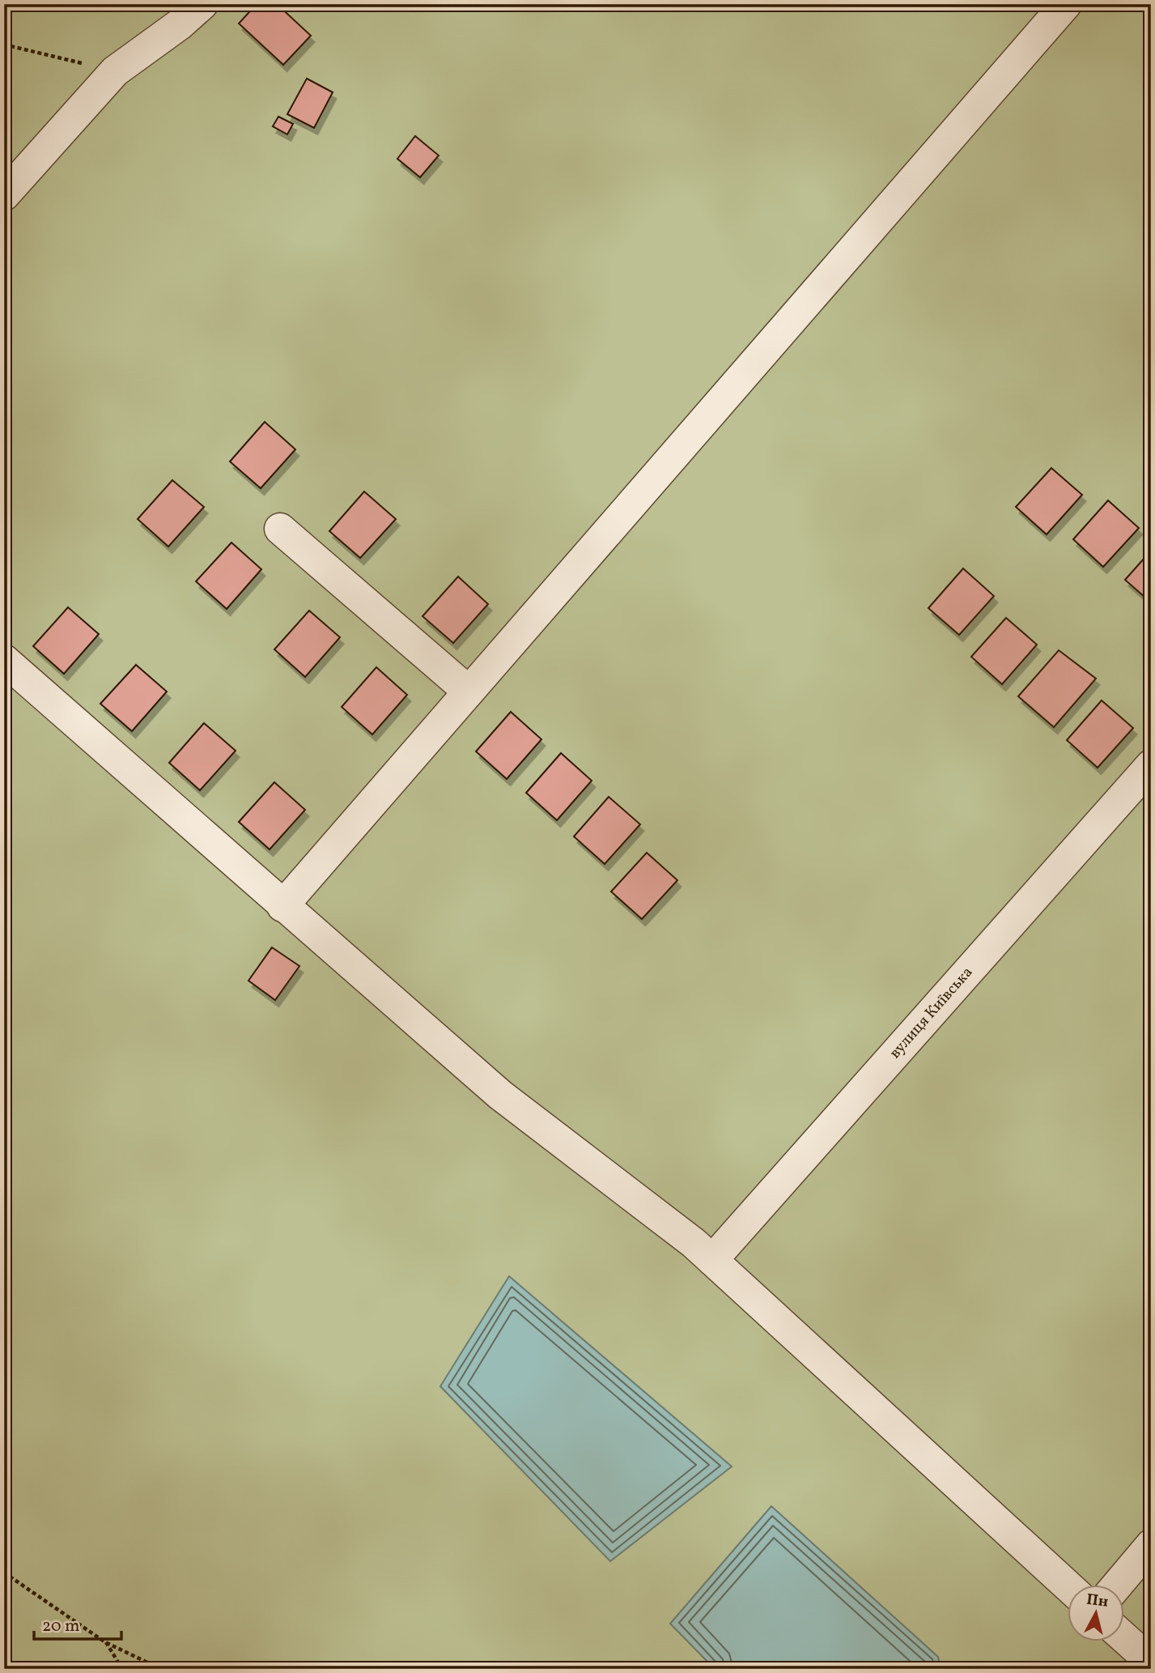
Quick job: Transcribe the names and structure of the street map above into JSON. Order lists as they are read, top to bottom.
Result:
{
  "streets": {
    "street": ["вулиця Київська"]
  },
  "scale_bar": "20 m",
  "north": "top"
}
